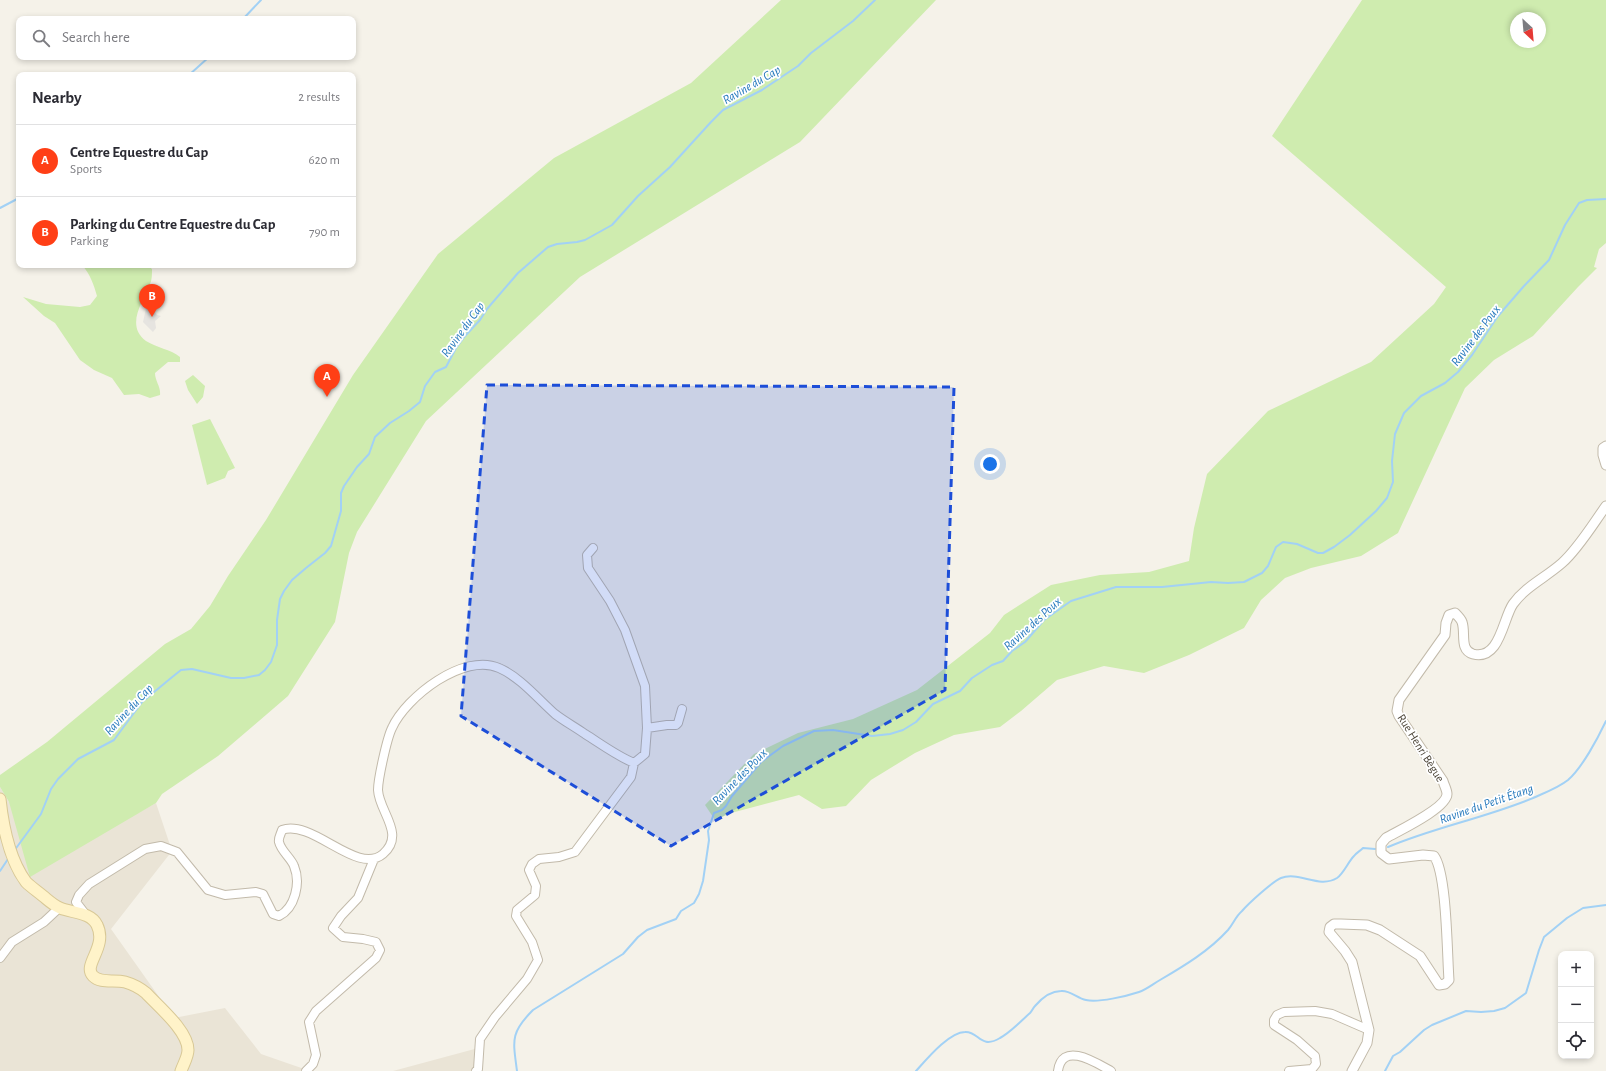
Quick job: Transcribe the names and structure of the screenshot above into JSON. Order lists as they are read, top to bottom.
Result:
{
  "streets": {
    "street": ["Rue Henri Bègue"]
  },
  "water": ["Ravine du Cap", "Ravine des Poux", "Ravine du Petit Étang"],
  "north": "bottom right",
  "page": {
    "search": "Search here",
    "heading": ["Nearby", "2 results"],
    "list": [
      {
        "mark": "A",
        "name": "Centre Equestre du Cap",
        "note": "Sports",
        "value": "620 m"
      },
      {
        "mark": "B",
        "name": "Parking du Centre Equestre du Cap",
        "note": "Parking",
        "value": "790 m"
      }
    ],
    "pins": ["B", "A"],
    "map_buttons": ["+", "−"]
  }
}
